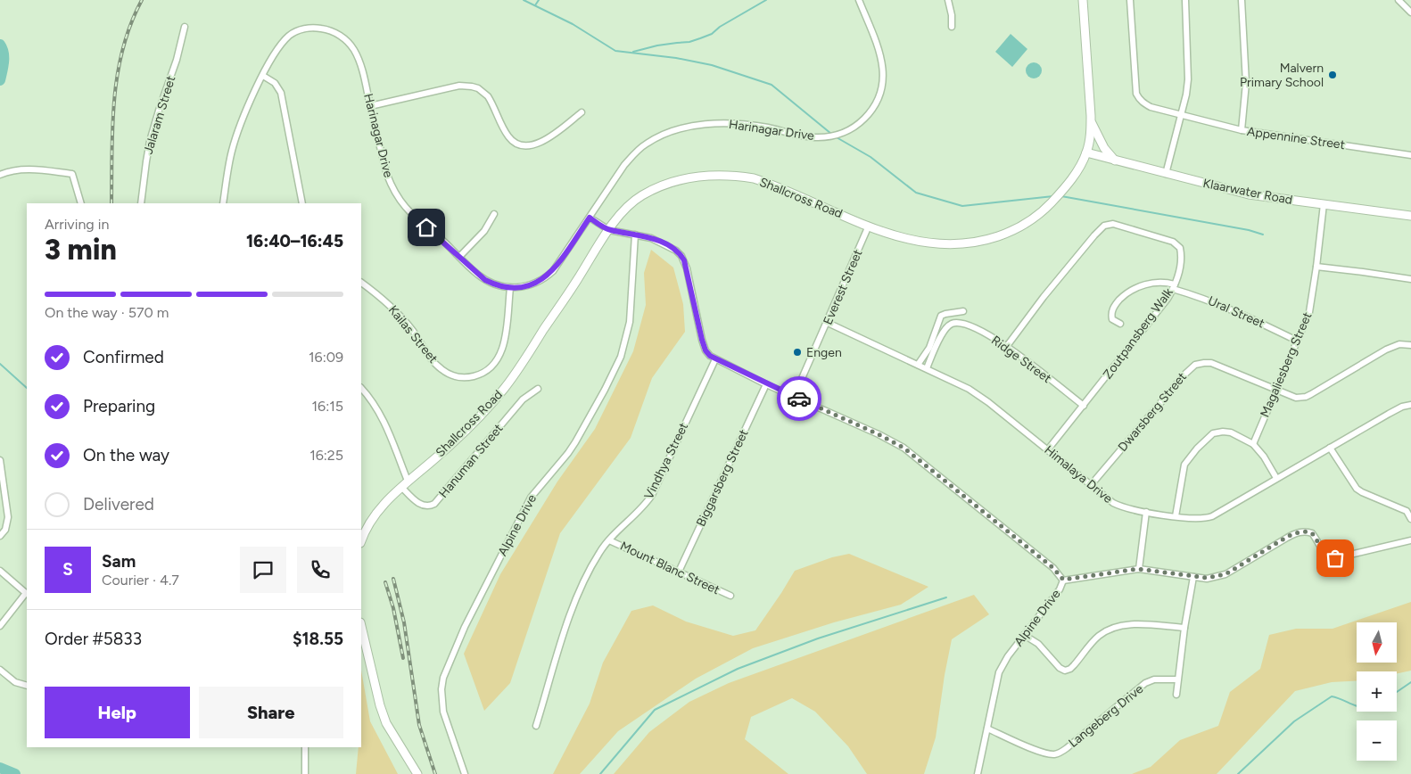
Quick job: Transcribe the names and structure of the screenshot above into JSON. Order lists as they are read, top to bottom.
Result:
{
  "streets": {
    "street": [
      "Jalaram Street",
      "Harinagar Drive",
      "Appennine Street",
      "Klaarwater Road",
      "Shallcross Road",
      "Everest Street",
      "Ural Street",
      "Zoutpansberg Walk",
      "Kailas Street",
      "Ridge Street",
      "Magaliesberg Street",
      "Dwarsberg Street",
      "Hanuman Street",
      "Vindhya Street",
      "Himalaya Drive",
      "Biggarsberg Street",
      "Alpine Drive",
      "Mount Blanc Street",
      "Langeberg Drive"
    ]
  },
  "crossings": [
    ["Harinagar Drive", "Kailas Street"],
    ["Klaarwater Road", "Shallcross Road"],
    ["Klaarwater Road", "Magaliesberg Street"],
    ["Shallcross Road", "Everest Street"],
    ["Shallcross Road", "Hanuman Street"],
    ["Everest Street", "Himalaya Drive"],
    ["Everest Street", "Alpine Drive"],
    ["Ural Street", "Zoutpansberg Walk"],
    ["Ural Street", "Magaliesberg Street"],
    ["Zoutpansberg Walk", "Ridge Street"],
    ["Zoutpansberg Walk", "Himalaya Drive"],
    ["Ridge Street", "Himalaya Drive"],
    ["Magaliesberg Street", "Dwarsberg Street"],
    ["Dwarsberg Street", "Himalaya Drive"],
    ["Vindhya Street", "Alpine Drive"],
    ["Vindhya Street", "Mount Blanc Street"],
    ["Biggarsberg Street", "Alpine Drive"],
    ["Biggarsberg Street", "Mount Blanc Street"],
    ["Alpine Drive", "Langeberg Drive"]
  ],
  "places": ["Malvern Primary School", "Engen"],
  "north": "bottom",
  "page": {
    "heading": ["3 min", "Arriving in", "16:40–16:45"],
    "panel": [
      "Sam",
      "Courier · 4.7",
      "Order #5833",
      "$18.55"
    ],
    "bar": "On the way · 570 m",
    "list": [
      ["Confirmed", "16:09"],
      ["Preparing", "16:15"],
      ["On the way", "16:25"],
      "Delivered"
    ],
    "round": "S",
    "map_buttons": ["+", "−"],
    "buttons": ["Help", "Share"]
  }
}
